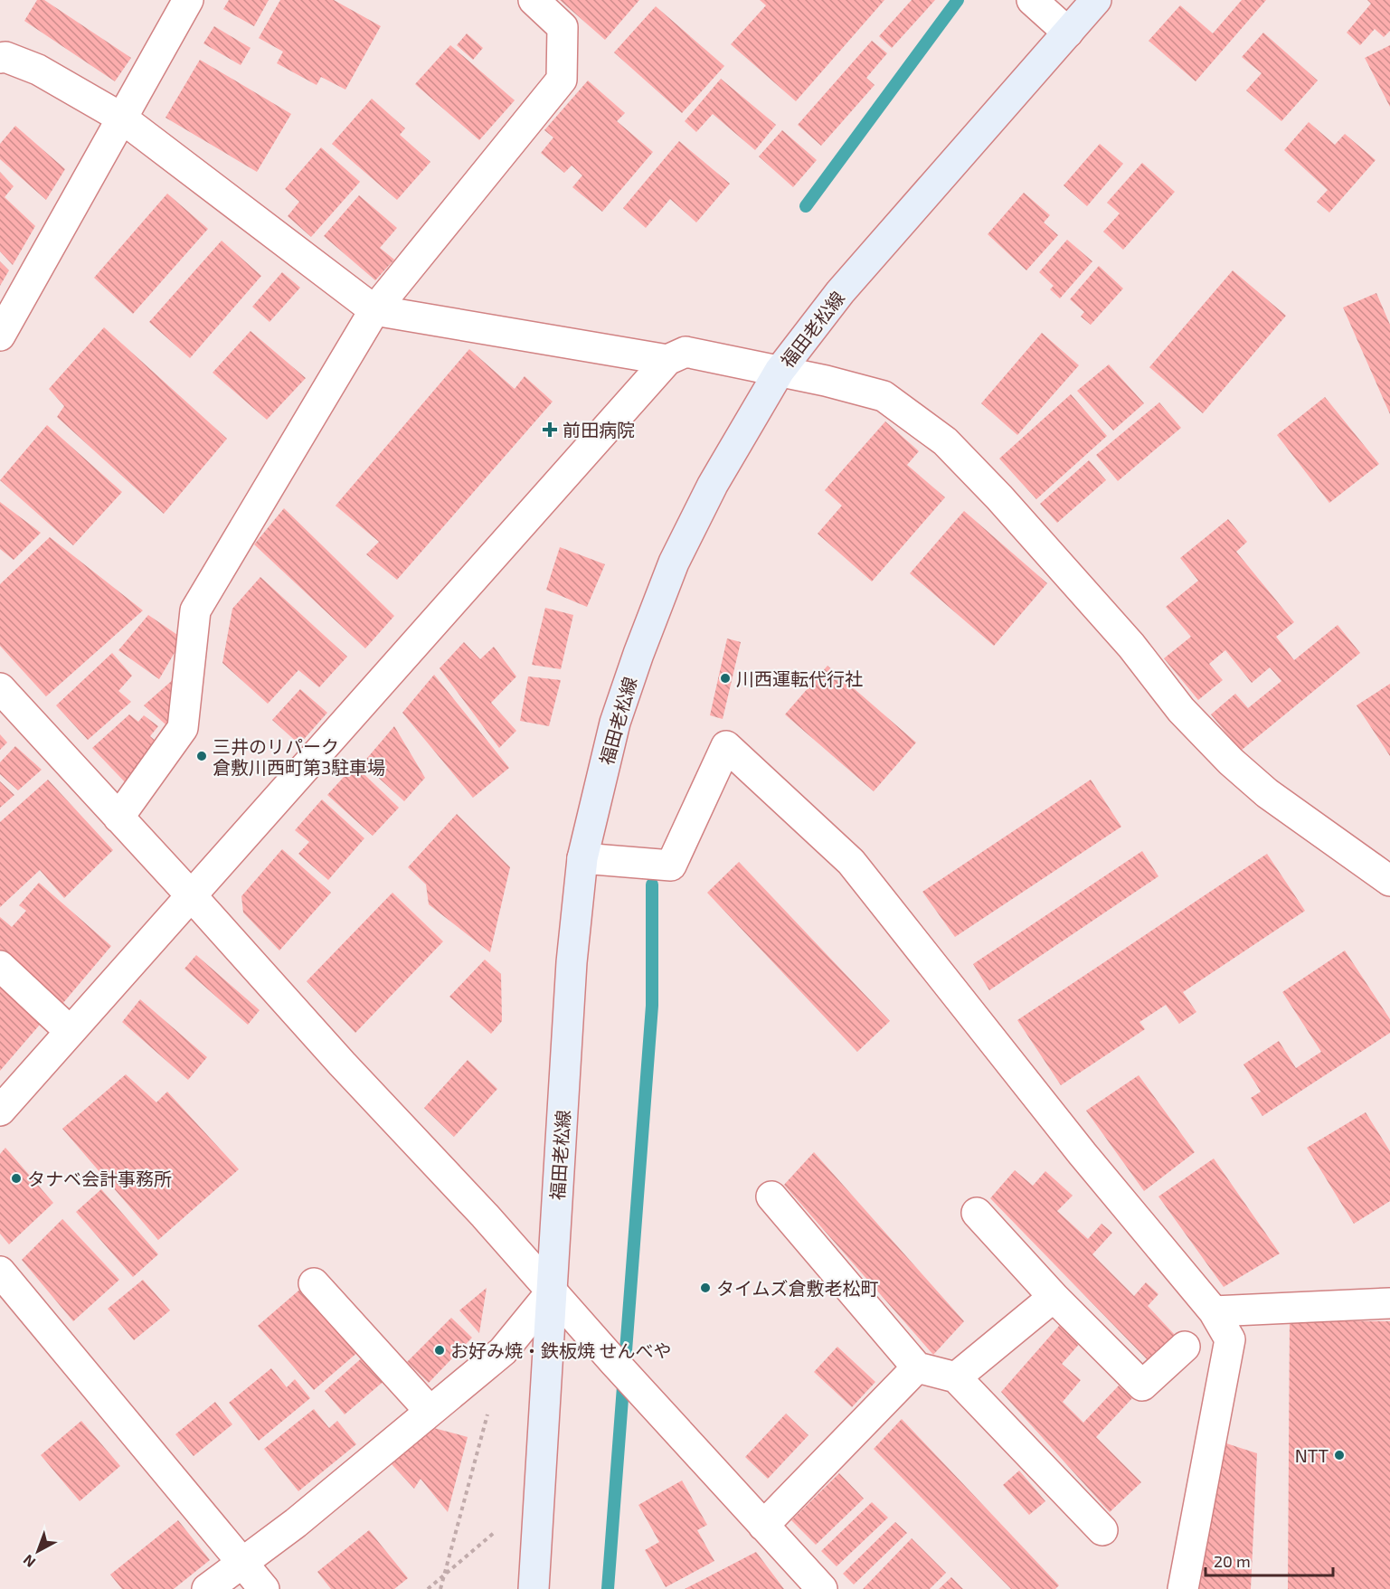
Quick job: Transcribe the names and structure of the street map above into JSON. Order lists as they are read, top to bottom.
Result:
{
  "streets": {
    "main road": ["福田老松線"]
  },
  "places": {
    "health": ["前田病院"],
    "other": [
      "川西運転代行社",
      "三井のリパーク 倉敷川西町第3駐車場",
      "タナベ会計事務所",
      "タイムズ倉敷老松町",
      "お好み焼・鉄板焼 せんべや",
      "NTT"
    ]
  },
  "scale_bar": "20 m",
  "north": "bottom left"
}
